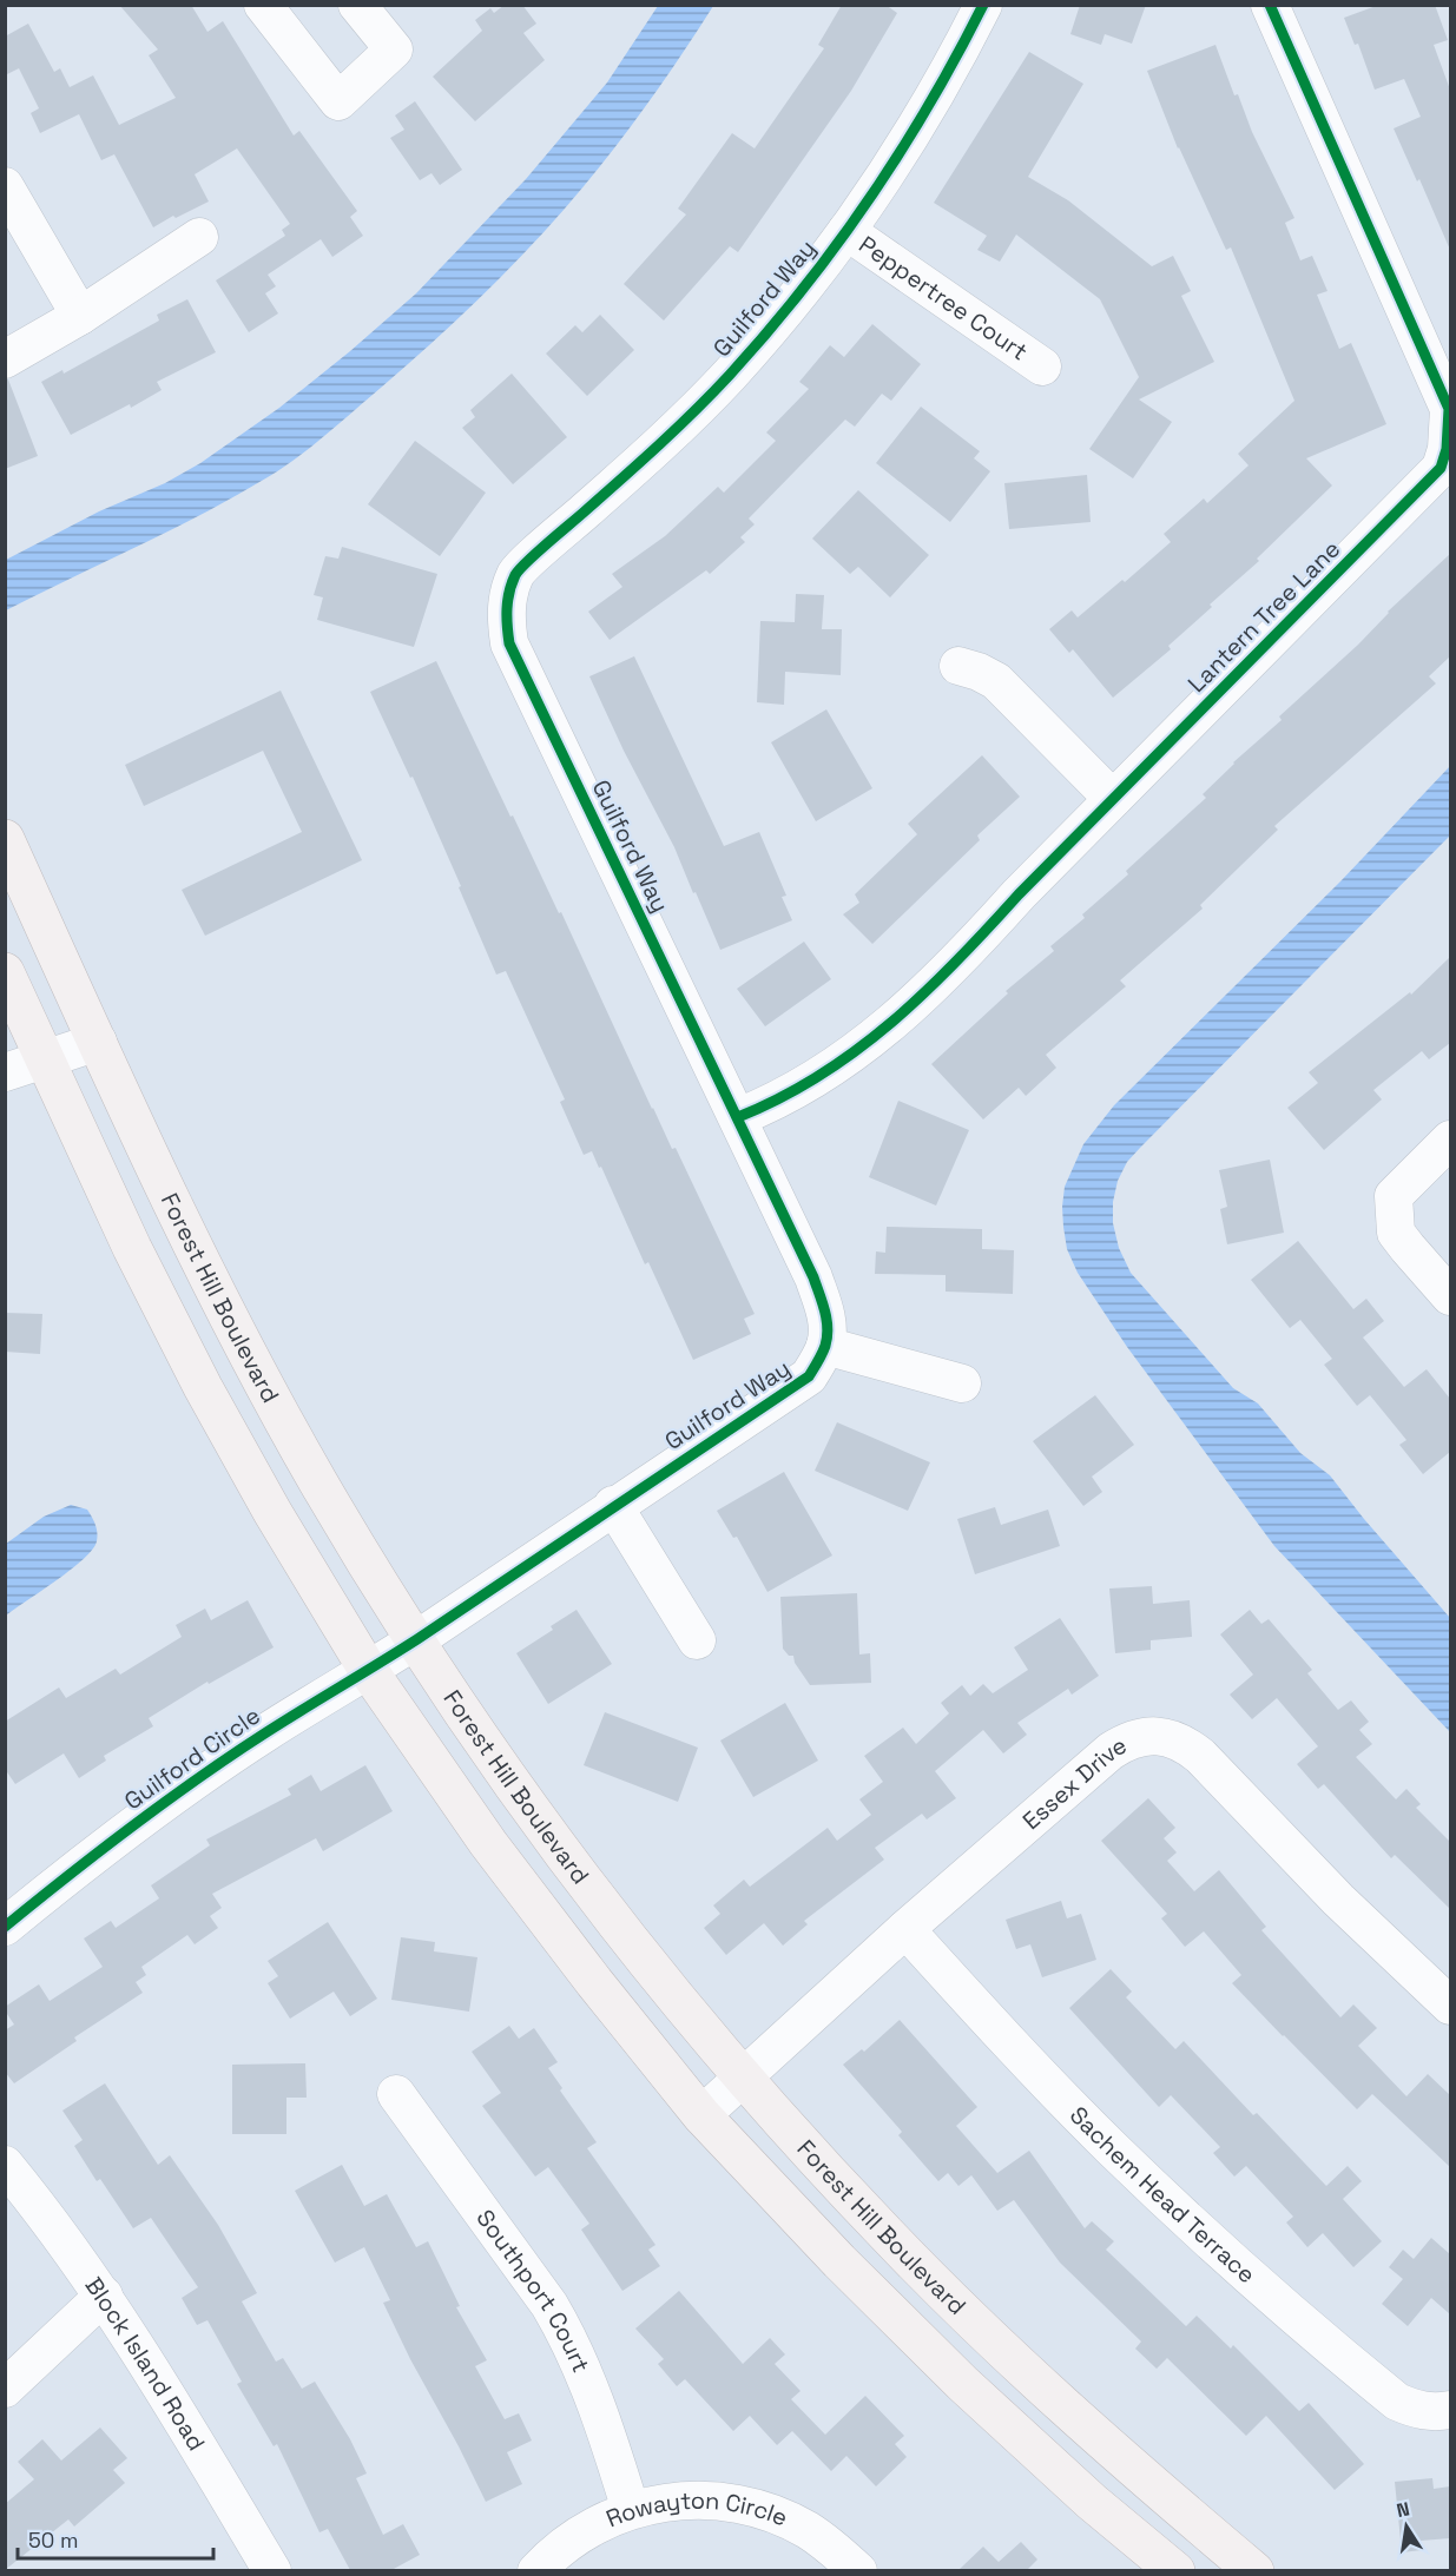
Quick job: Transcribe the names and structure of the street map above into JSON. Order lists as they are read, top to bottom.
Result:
{
  "streets": {
    "main road": ["Forest Hill Boulevard"],
    "street": [
      "Guilford Way",
      "Peppertree Court",
      "Lantern Tree Lane",
      "Guilford Circle",
      "Essex Drive",
      "Sachem Head Terrace",
      "Southport Court",
      "Block Island Road",
      "Rowayton Circle"
    ]
  },
  "crossings": [
    ["Guilford Way", "Peppertree Court"],
    ["Guilford Way", "Lantern Tree Lane"],
    ["Guilford Way", "Forest Hill Boulevard"],
    ["Guilford Way", "Guilford Circle"],
    ["Forest Hill Boulevard", "Guilford Circle"],
    ["Forest Hill Boulevard", "Essex Drive"],
    ["Essex Drive", "Sachem Head Terrace"],
    ["Southport Court", "Rowayton Circle"]
  ],
  "scale_bar": "50 m",
  "north": "top"
}
